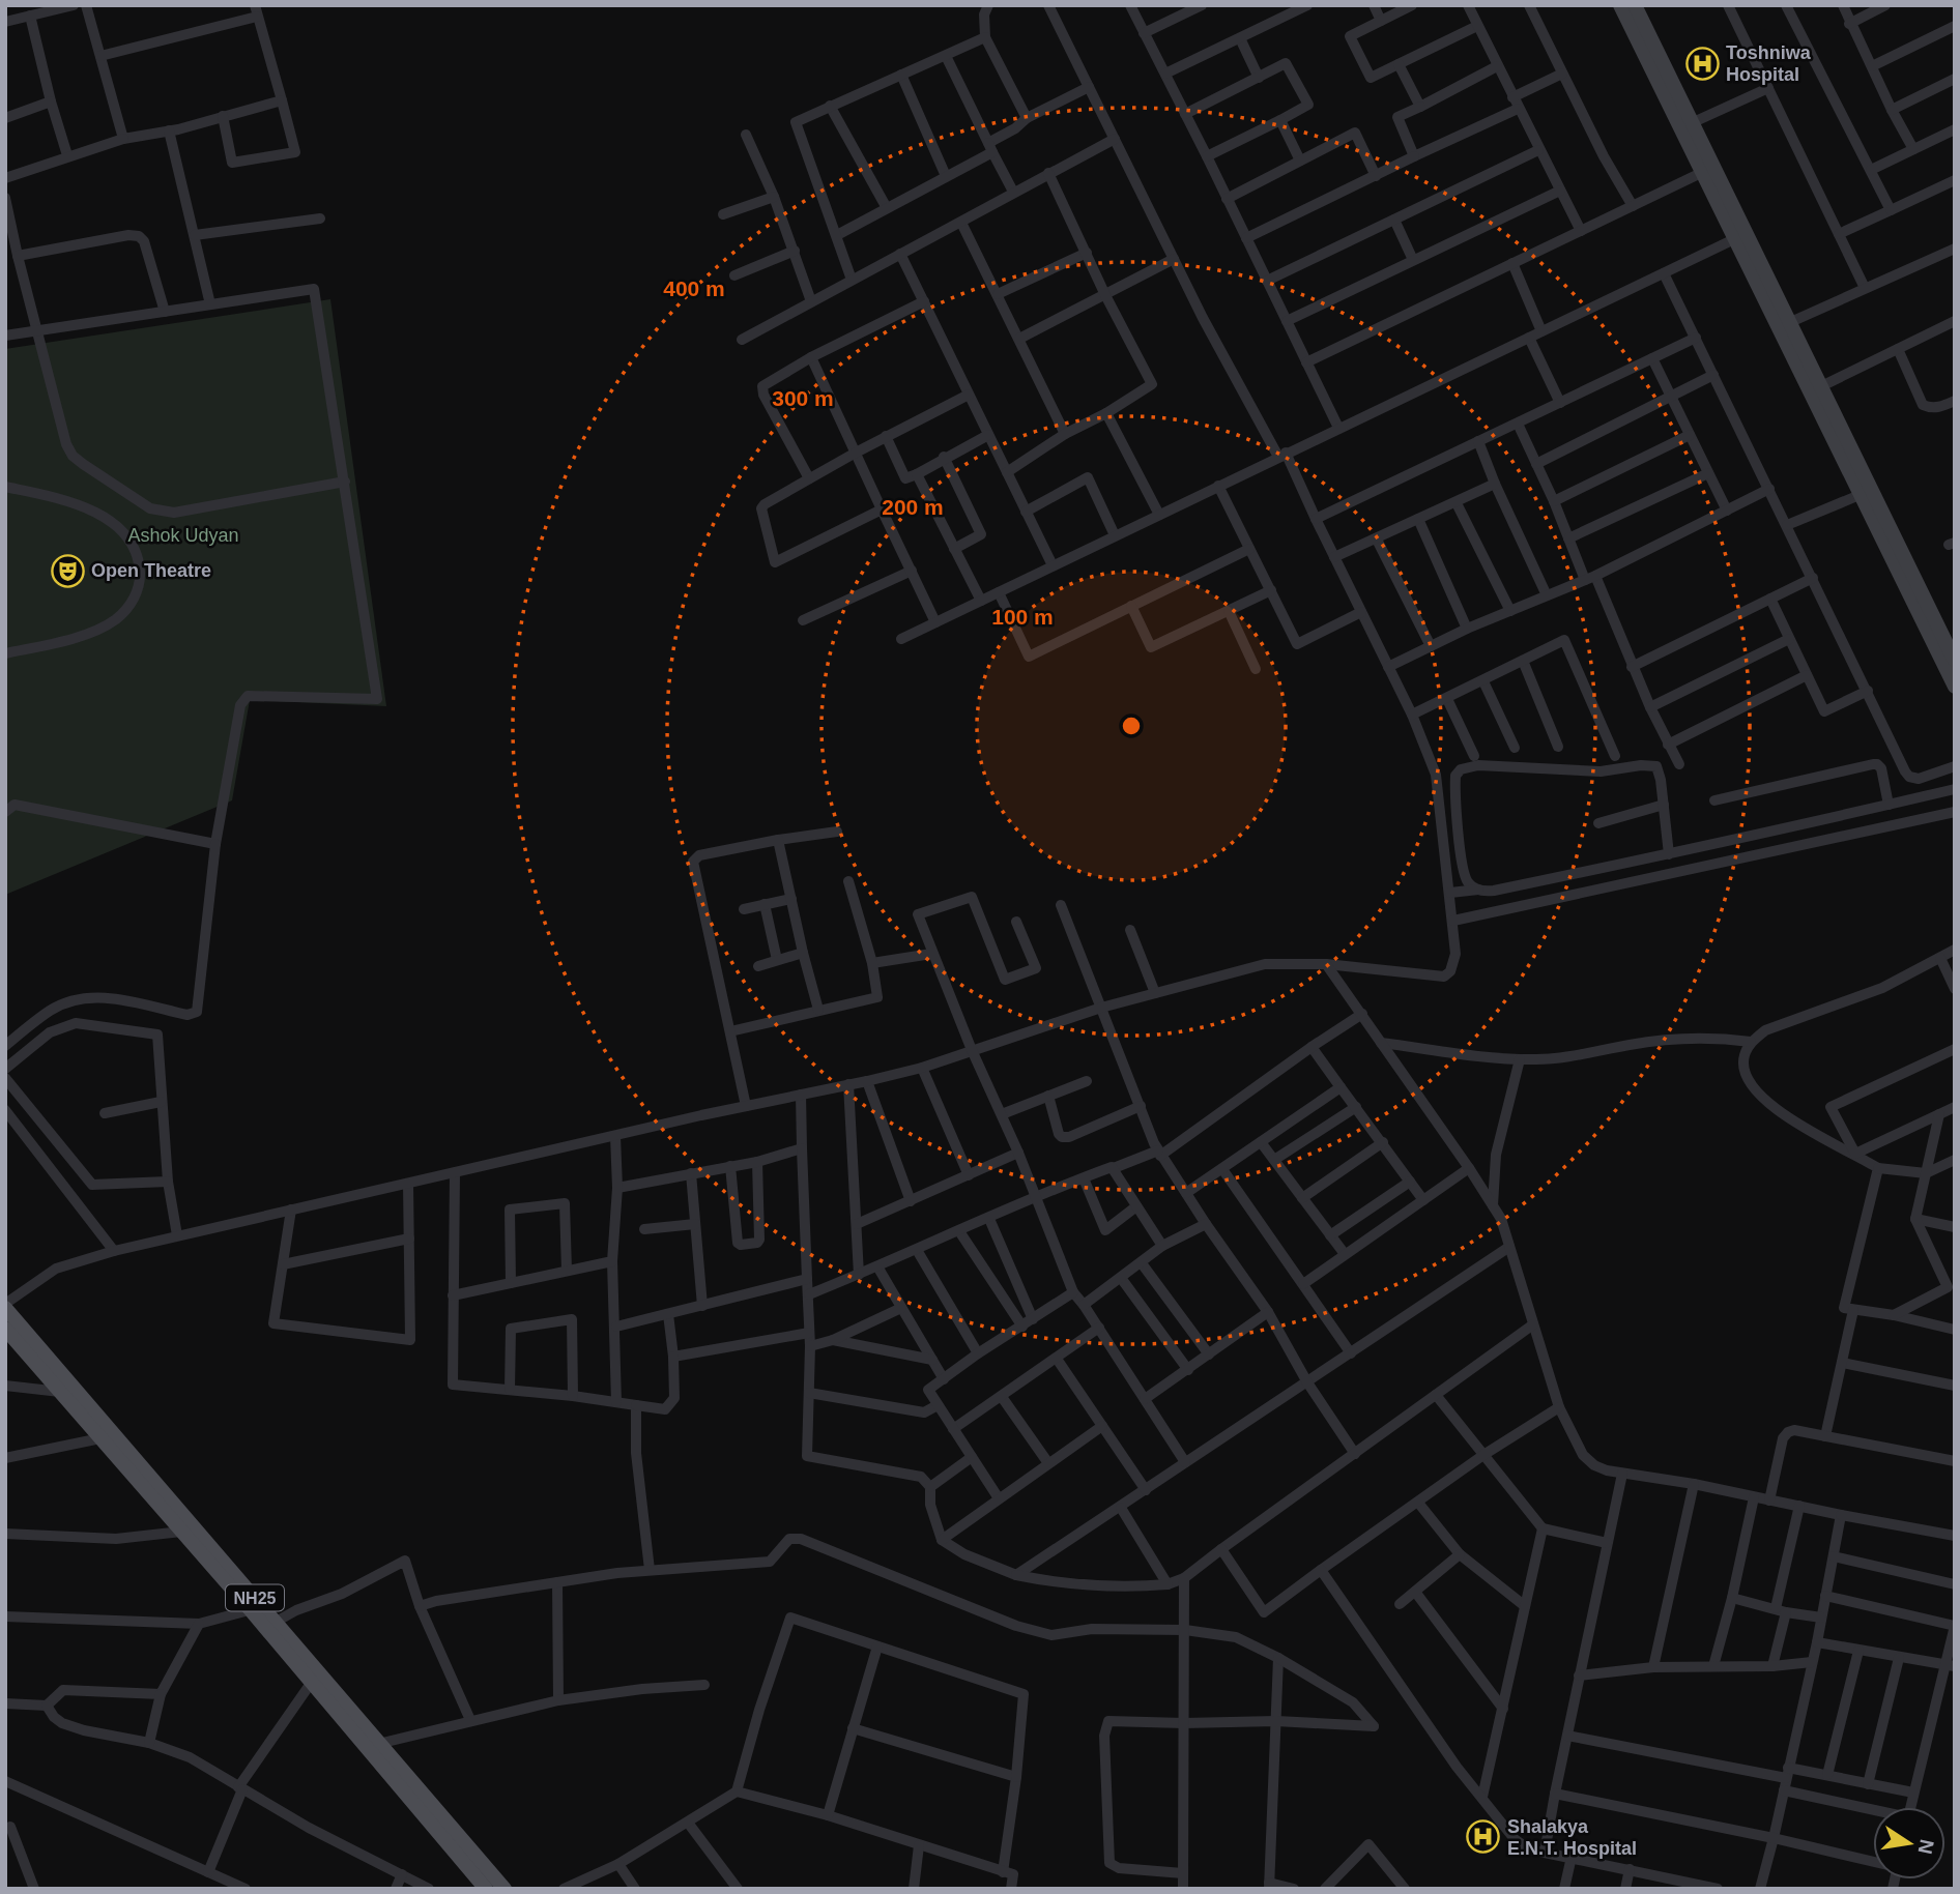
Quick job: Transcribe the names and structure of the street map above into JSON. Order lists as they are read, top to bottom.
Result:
{
  "streets": {
    "main road": ["NH25"]
  },
  "parks": ["Ashok Udyan"],
  "places": {
    "hospital": ["Toshniwa Hospital", "Shalakya E.N.T. Hospital"],
    "theatre": ["Open Theatre"]
  },
  "north": "right",
  "rings": [
    "400 m",
    "300 m",
    "200 m",
    "100 m"
  ]
}
